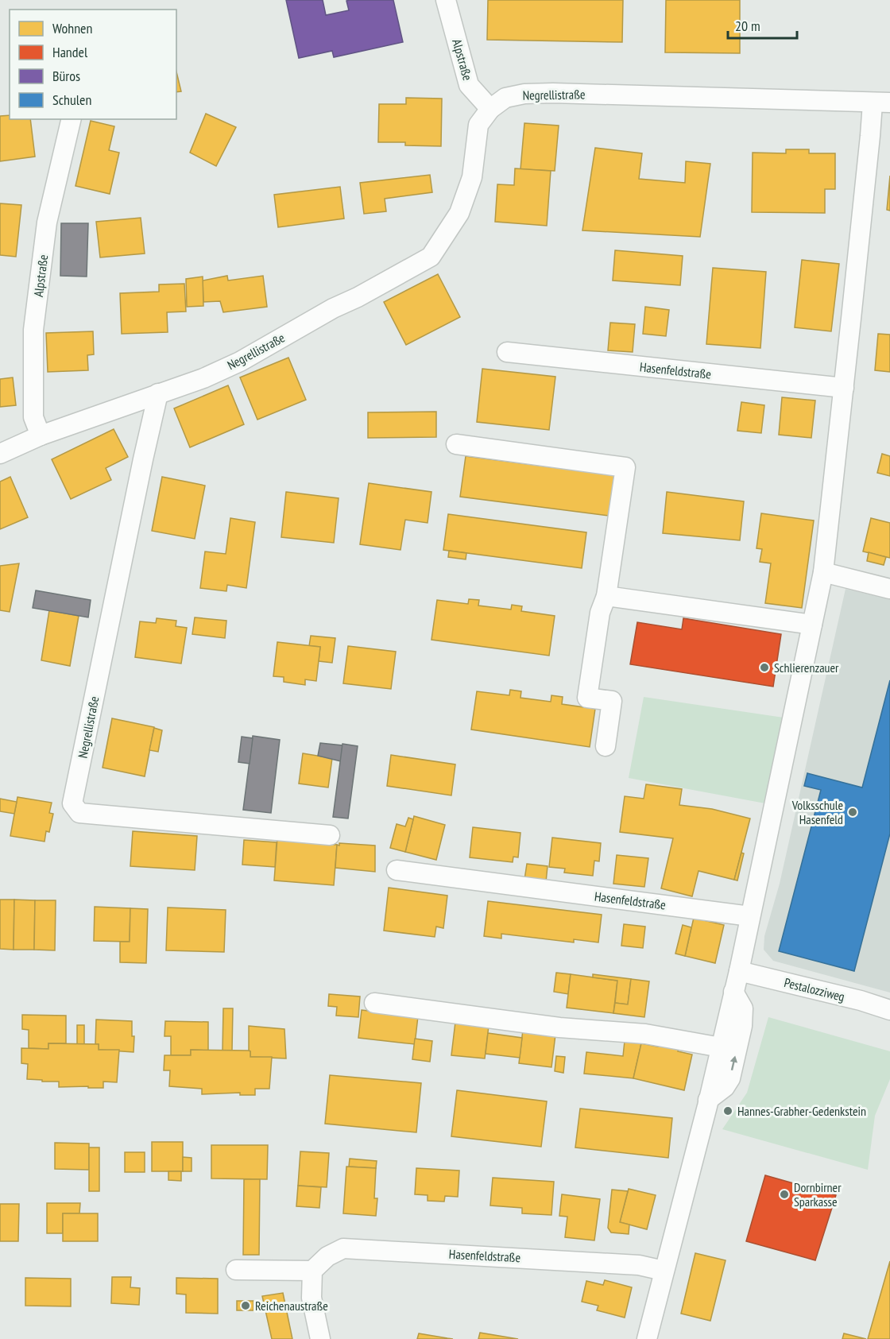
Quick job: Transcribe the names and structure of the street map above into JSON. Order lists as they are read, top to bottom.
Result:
{
  "streets": {
    "street": [
      "Alpstraße",
      "Negrellistraße",
      "Hasenfeldstraße",
      "Pestalozziweg"
    ]
  },
  "crossings": [
    ["Alpstraße", "Negrellistraße"]
  ],
  "places": [
    "Schlierenzauer",
    "Volksschule Hasenfeld",
    "Hannes-Grabher-Gedenkstein",
    "Dornbirner Sparkasse",
    "Reichenaustraße"
  ],
  "legend": [
    "Wohnen",
    "Handel",
    "Büros",
    "Schulen"
  ],
  "scale_bar": "20 m"
}
